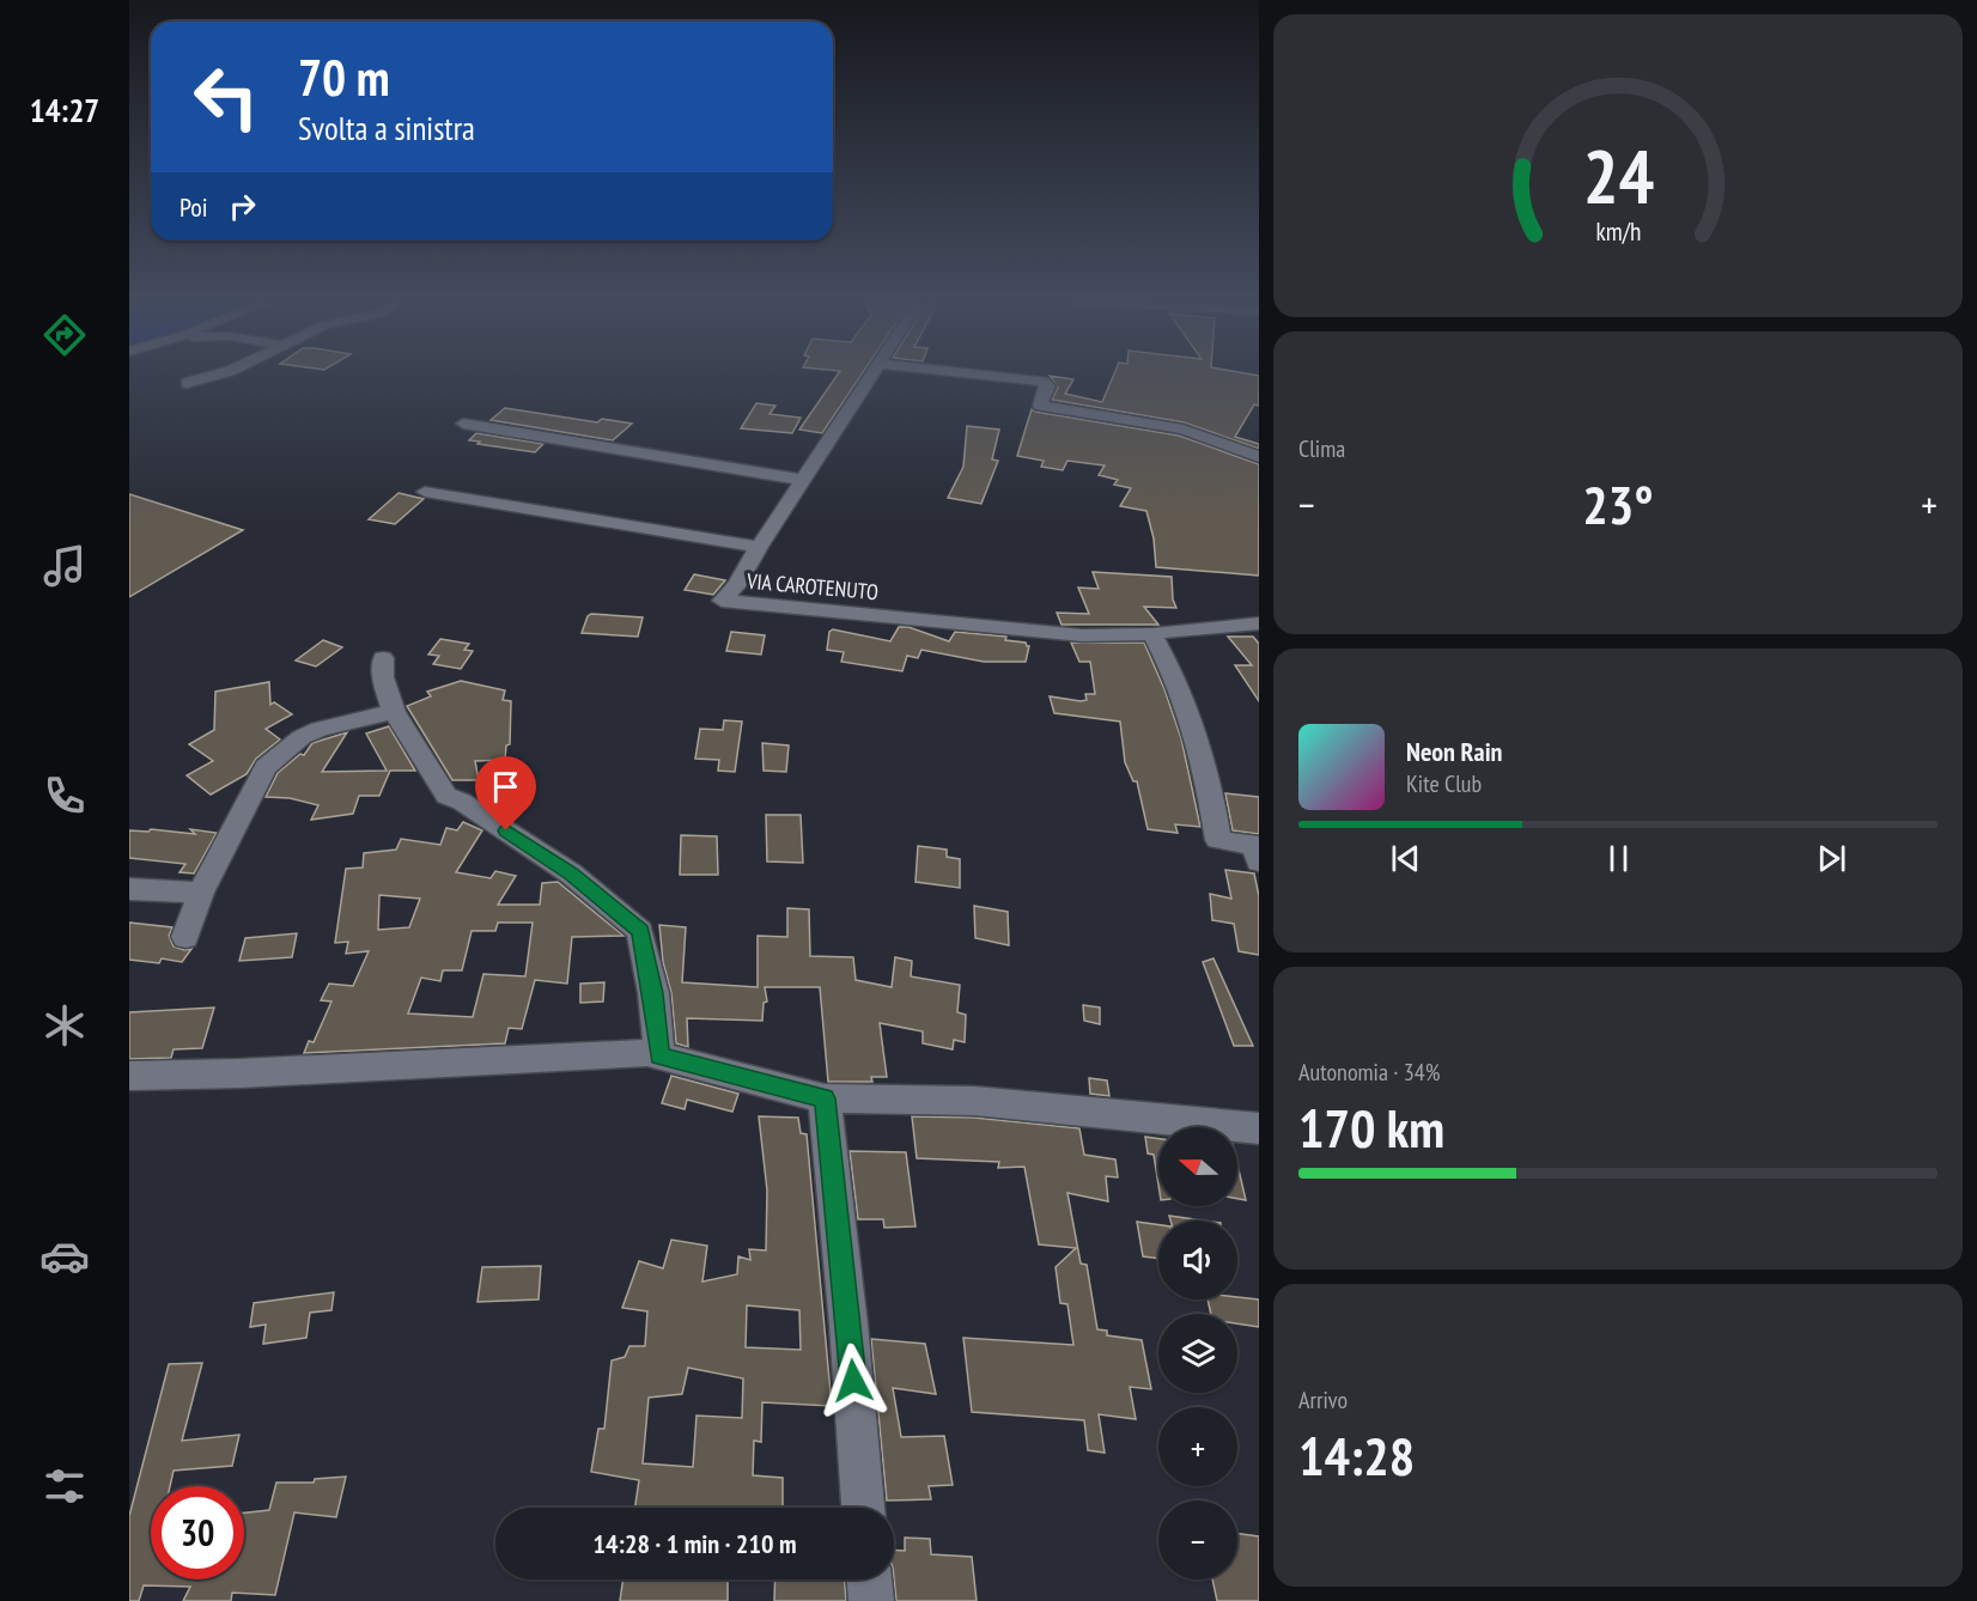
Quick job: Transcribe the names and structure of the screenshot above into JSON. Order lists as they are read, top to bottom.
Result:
{
  "streets": {
    "street": ["VIA CAROTENUTO"]
  },
  "north": "left",
  "page": {
    "tabs": "14:27",
    "turn": ["70 m", "Svolta a sinistra"],
    "then": "Poi",
    "tile": [
      "Clima",
      ["Autonomia · 34%", "170 km"],
      ["Arrivo", "14:28"]
    ],
    "heat": ["−", "23°", "+"],
    "song": ["Neon Rain", "Kite Club"],
    "map_buttons": ["+", "−"],
    "limit": "30",
    "trip": "14:28 · 1 min · 210 m",
    "gauge": ["24", "km/h"]
  }
}
